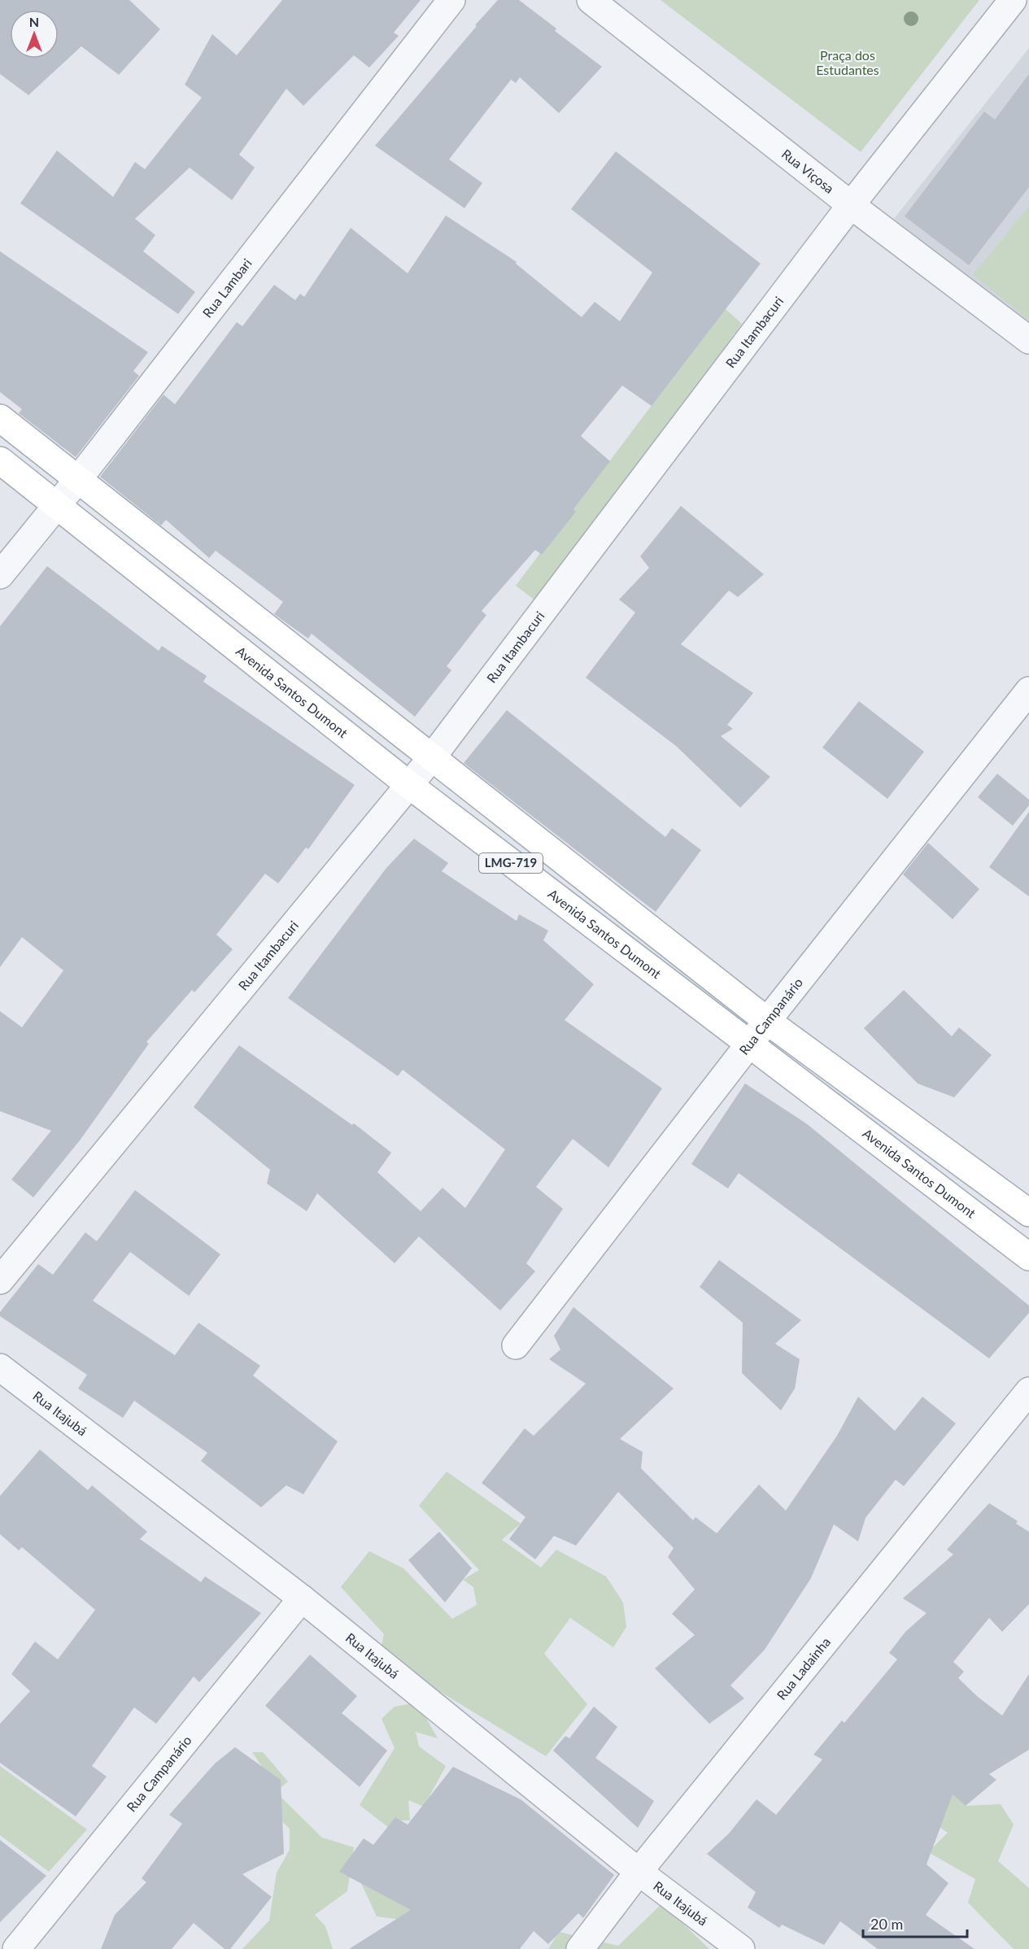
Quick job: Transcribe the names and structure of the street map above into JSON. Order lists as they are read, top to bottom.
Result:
{
  "streets": {
    "main road": ["Avenida Santos Dumont", "LMG-719"],
    "street": [
      "Rua Viçosa",
      "Rua Lambari",
      "Rua Itambacuri",
      "Rua Campanário",
      "Rua Itajubá",
      "Rua Ladainha"
    ]
  },
  "crossings": [
    ["Rua Viçosa", "Rua Itambacuri"],
    ["Rua Lambari", "Avenida Santos Dumont"],
    ["Rua Lambari", "LMG-719"],
    ["Rua Itambacuri", "Avenida Santos Dumont"],
    ["Rua Itambacuri", "LMG-719"],
    ["Avenida Santos Dumont", "Rua Campanário"],
    ["LMG-719", "Rua Campanário"],
    ["Rua Campanário", "Rua Itajubá"],
    ["Rua Itajubá", "Rua Ladainha"]
  ],
  "parks": ["Praça dos Estudantes"],
  "scale_bar": "20 m",
  "north": "top"
}
